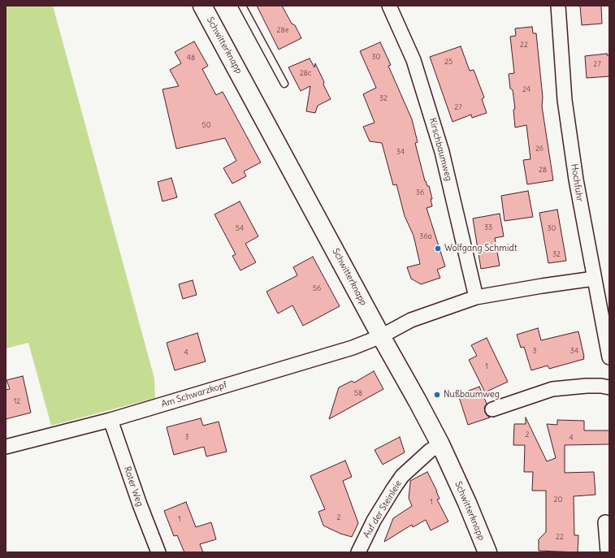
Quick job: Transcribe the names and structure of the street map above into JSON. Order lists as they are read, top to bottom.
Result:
{
  "streets": {
    "main road": ["Schwitterknapp"],
    "street": [
      "Kirschbaumweg",
      "Hochfuhr",
      "Am Schwarzkopf",
      "Roter Weg",
      "Auf der Steinleie"
    ]
  },
  "crossings": [
    ["Schwitterknapp", "Am Schwarzkopf"],
    ["Schwitterknapp", "Auf der Steinleie"],
    ["Am Schwarzkopf", "Roter Weg"]
  ],
  "places": ["Wolfgang Schmidt", "Nußbaumweg"],
  "house_numbers": [
    "28e",
    "22",
    "30",
    "48",
    "25",
    "27",
    "28c",
    "24",
    "32",
    "27",
    "50",
    "26",
    "34",
    "28",
    "36",
    "33",
    "54",
    "30",
    "36a",
    "32",
    "56",
    "3",
    "34",
    "4",
    "1",
    "58",
    "12",
    "2",
    "3",
    "4",
    "20",
    "1",
    "2",
    "1",
    "22"
  ]
}
